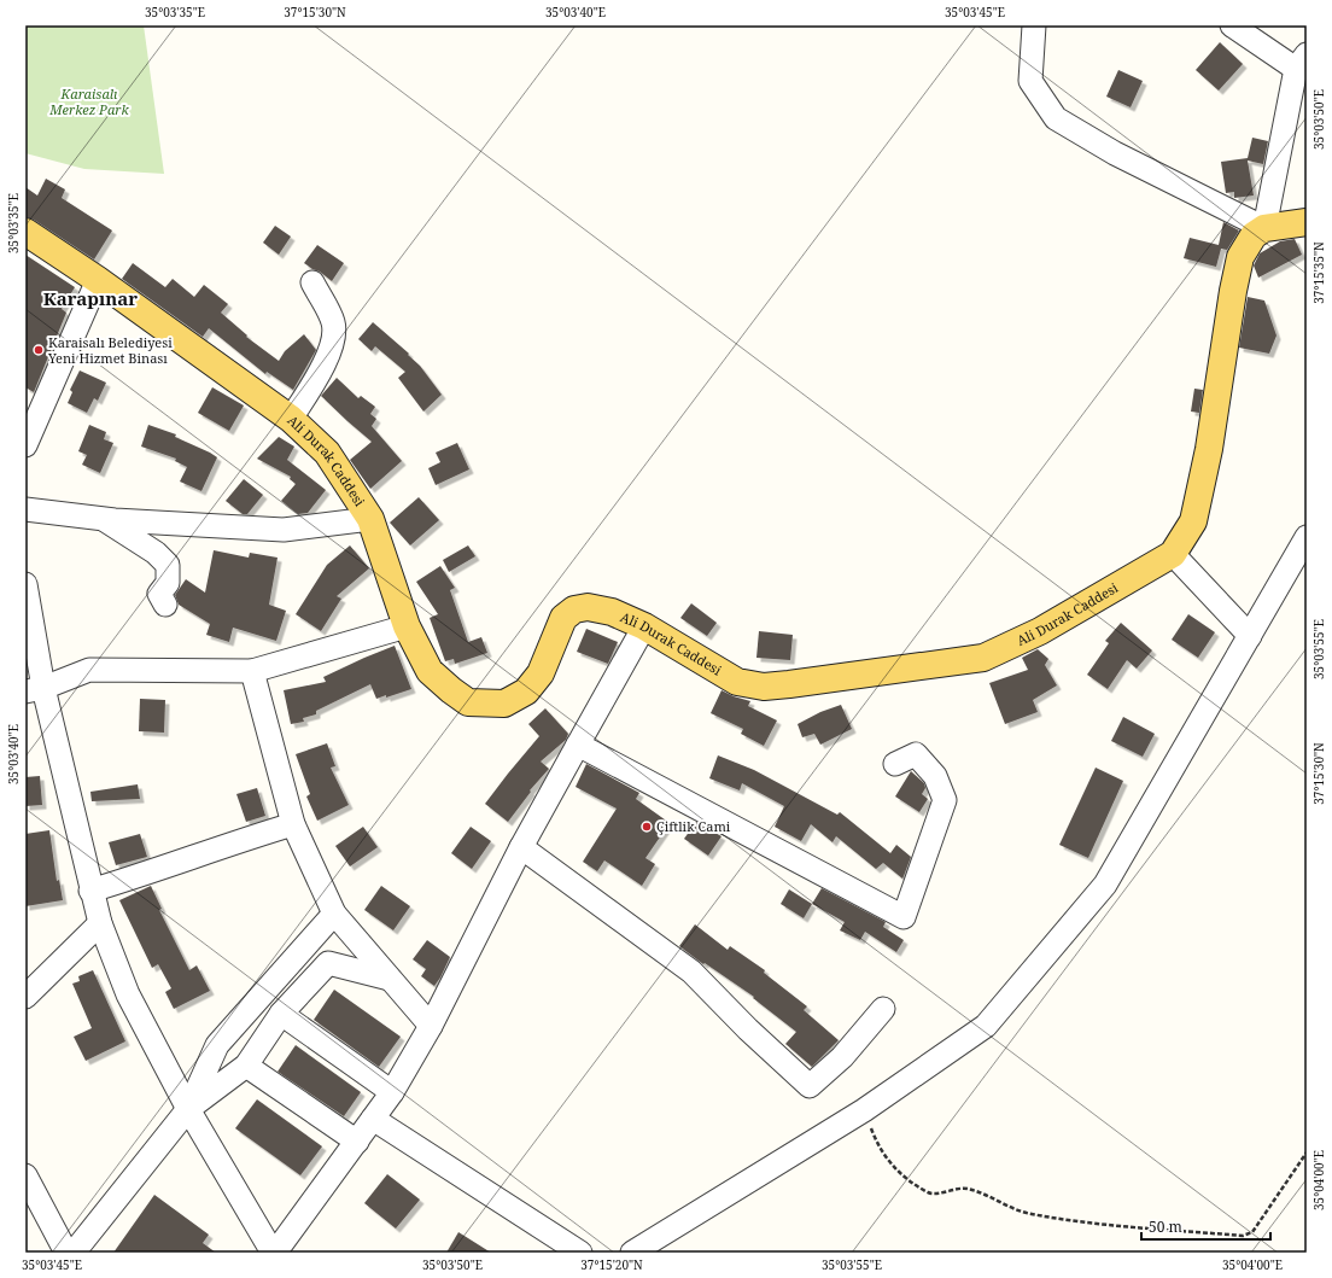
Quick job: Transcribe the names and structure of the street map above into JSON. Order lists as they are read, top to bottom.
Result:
{
  "streets": {
    "main road": ["Ali Durak Caddesi"]
  },
  "districts": ["Karapınar"],
  "parks": ["Karaisalı Merkez Park"],
  "places": ["Karaisalı Belediyesi Yeni Hizmet Binası", "Çiftlik Cami"],
  "scale_bar": "50 m",
  "coordinates": [
    "35°03'35\"E",
    "37°15'30\"N",
    "35°03'40\"E",
    "35°03'45\"E",
    "35°03'50\"E",
    "37°15'35\"N",
    "35°03'55\"E",
    "35°04'00\"E",
    "37°15'20\"N"
  ]
}
